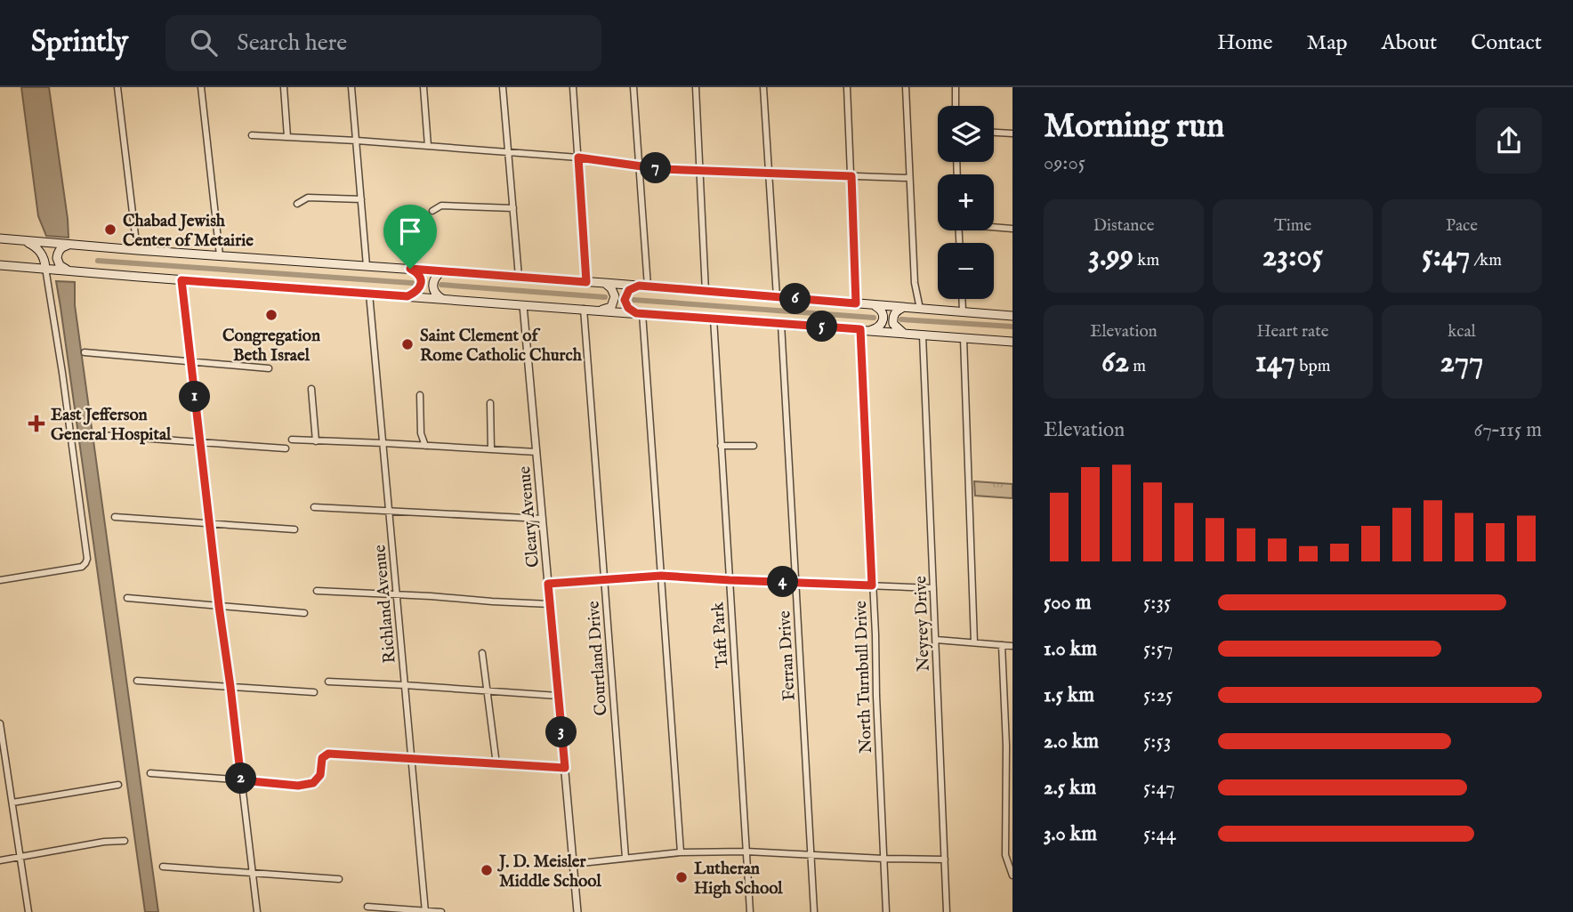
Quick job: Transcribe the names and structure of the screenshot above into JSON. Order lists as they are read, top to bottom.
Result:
{
  "streets": {
    "street": [
      "Cleary Avenue",
      "Richland Avenue",
      "Neyrey Drive",
      "Taft Park",
      "Ferran Drive",
      "Courtland Drive",
      "North Turnbull Drive"
    ]
  },
  "places": {
    "other": [
      "Chabad Jewish Center of Metairie",
      "Congregation Beth Israel",
      "Saint Clement of Rome Catholic Church",
      "J. D. Meisler Middle School",
      "Lutheran High School"
    ],
    "health": ["East Jefferson General Hospital"]
  },
  "page": {
    "header": "Sprintly",
    "search": "Search here",
    "nav": [
      "Home",
      "Map",
      "About",
      "Contact"
    ],
    "heading": ["Morning run", "09:05"],
    "map_buttons": ["+", "−"],
    "pins": [
      "7",
      "6",
      "5",
      "1",
      "4",
      "3",
      "2"
    ],
    "stats": [
      ["Distance", "3.99 km"],
      ["Time", "23:05"],
      ["Pace", "5:47 /km"],
      ["Elevation", "62 m"],
      ["Heart rate", "147 bpm"],
      ["kcal", "277"]
    ],
    "chart": ["Elevation", "67–115 m"],
    "list": [
      {
        "name": "500 m",
        "note": "5:35"
      },
      {
        "name": "1.0 km",
        "note": "5:57"
      },
      {
        "name": "1.5 km",
        "note": "5:25"
      },
      {
        "name": "2.0 km",
        "note": "5:53"
      },
      {
        "name": "2.5 km",
        "note": "5:47"
      },
      {
        "name": "3.0 km",
        "note": "5:44"
      }
    ]
  }
}
